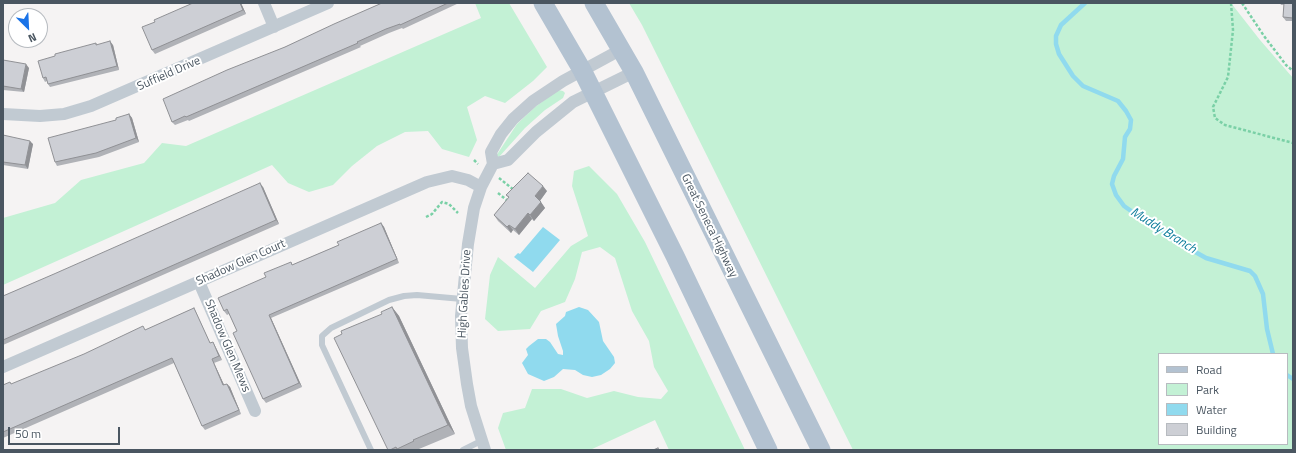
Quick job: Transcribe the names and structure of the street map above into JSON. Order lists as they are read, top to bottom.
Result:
{
  "streets": {
    "main road": ["Great Seneca Highway"],
    "street": [
      "Suffield Drive",
      "Shadow Glen Court",
      "High Gables Drive",
      "Shadow Glen Mews"
    ]
  },
  "crossings": [
    ["Great Seneca Highway", "High Gables Drive"],
    ["Shadow Glen Court", "High Gables Drive"],
    ["Shadow Glen Court", "Shadow Glen Mews"]
  ],
  "water": ["Muddy Branch"],
  "legend": [
    "Road",
    "Park",
    "Water",
    "Building"
  ],
  "scale_bar": "50 m",
  "north": "bottom right"
}
